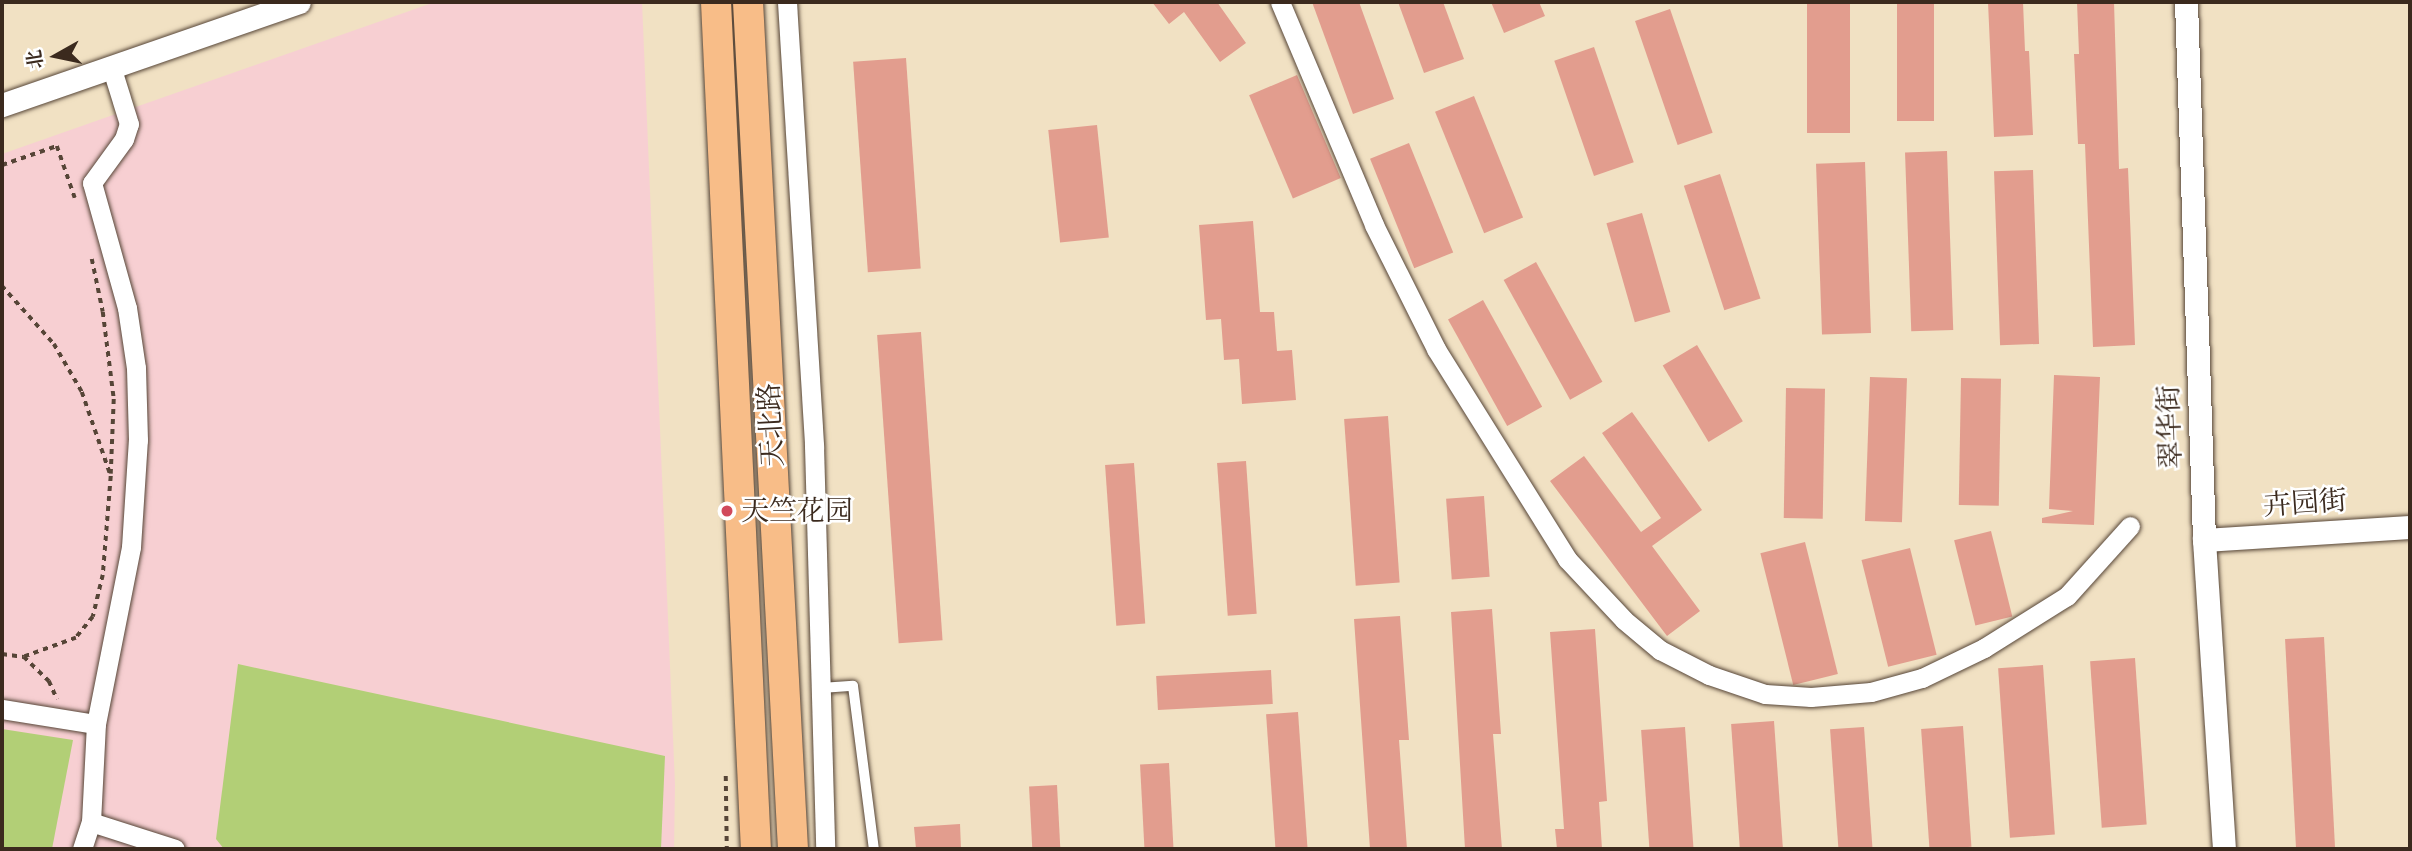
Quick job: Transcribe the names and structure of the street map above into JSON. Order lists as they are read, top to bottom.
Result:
{
  "streets": {
    "main road": ["天北路"],
    "street": ["翠华街", "卉园街"]
  },
  "crossings": [
    ["翠华街", "卉园街"]
  ],
  "places": ["天竺花园"],
  "north": "left"
}
